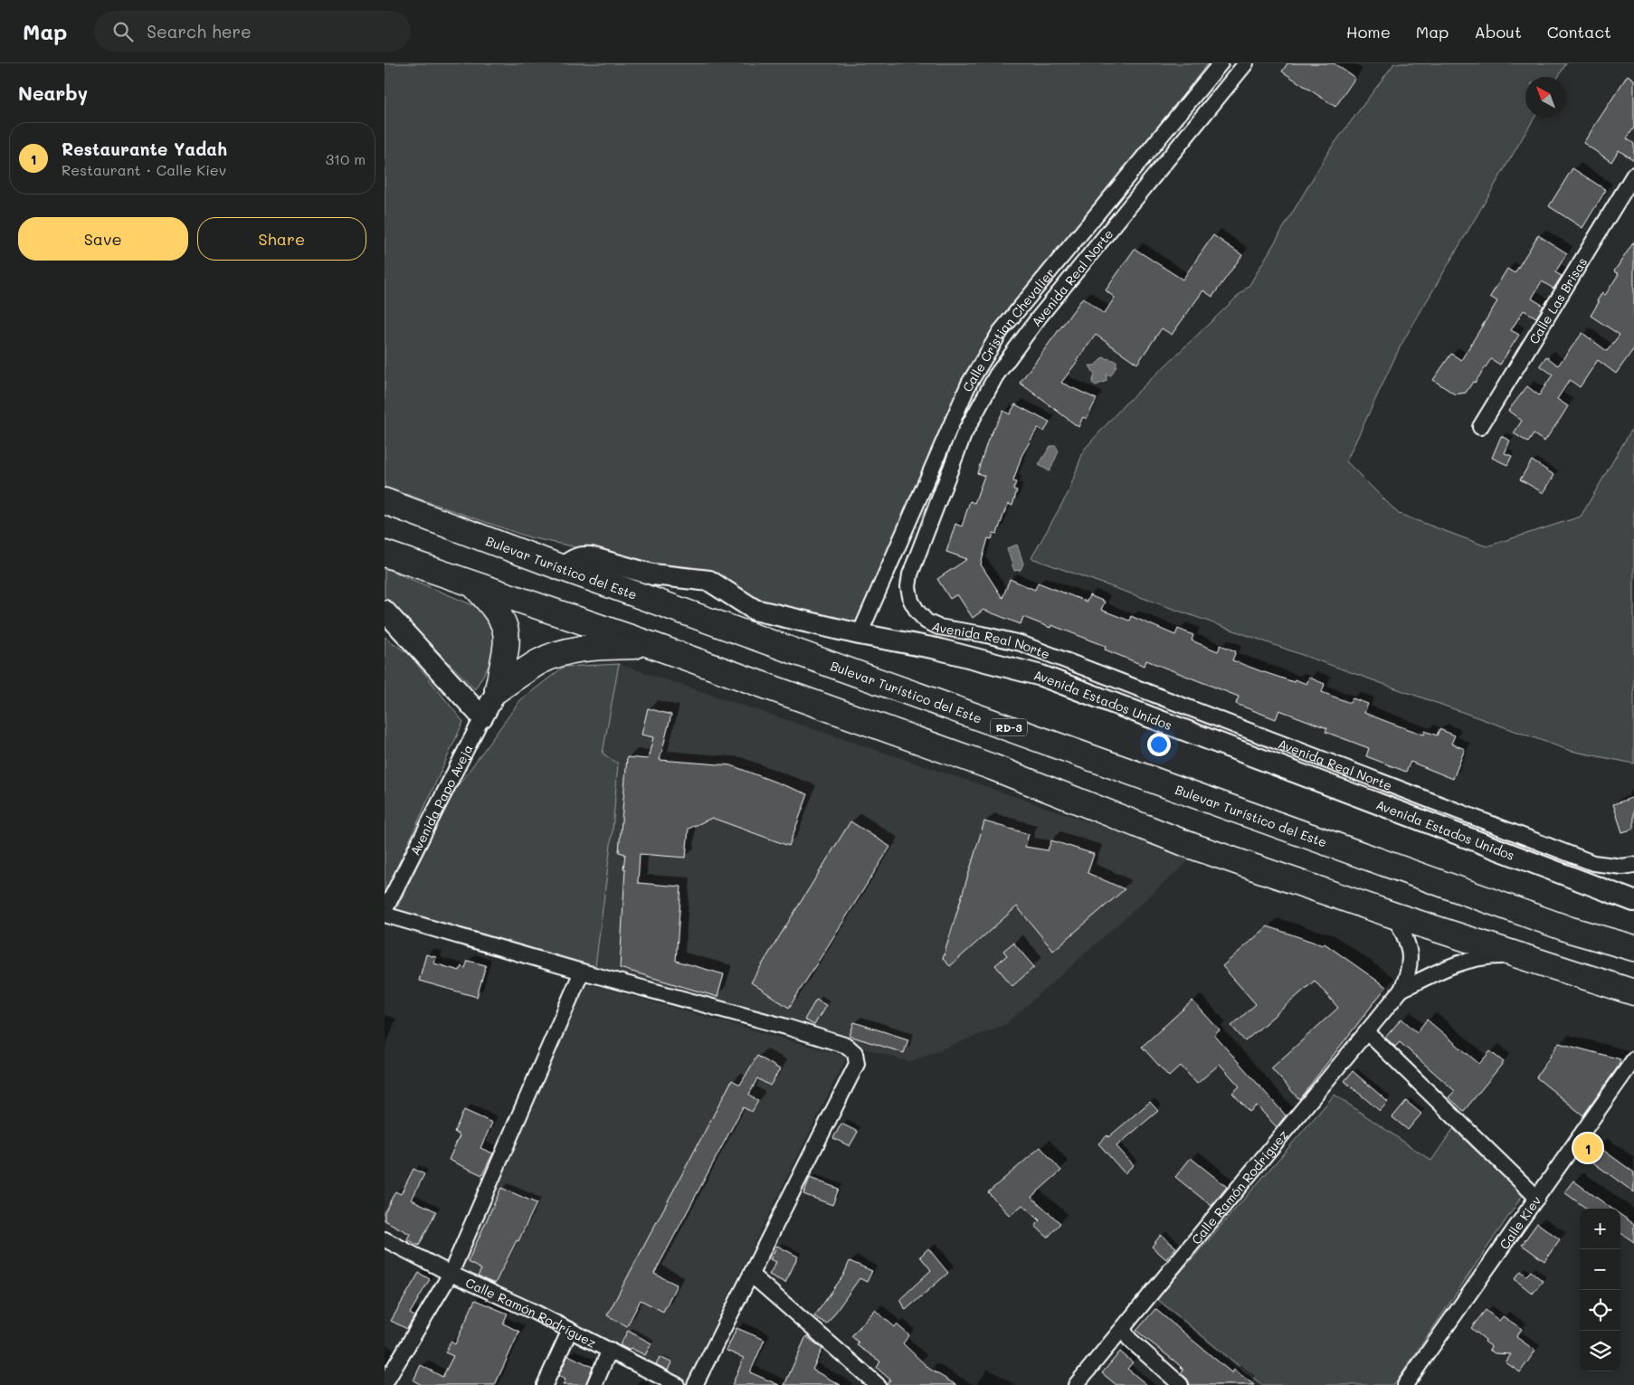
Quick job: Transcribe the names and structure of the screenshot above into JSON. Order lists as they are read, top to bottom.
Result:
{
  "streets": {
    "highway": ["Bulevar Turístico del Este", "RD-3"],
    "street": [
      "Avenida Real Norte",
      "Calle Las Brisas",
      "Calle Cristian Chevalier",
      "Avenida Estados Unidos",
      "Avenida Papo Aveja",
      "Calle Ramón Rodríguez",
      "Calle Kiev"
    ]
  },
  "crossings": [
    ["Calle Cristian Chevalier", "Avenida Estados Unidos"],
    ["Bulevar Turístico del Este", "Avenida Estados Unidos"]
  ],
  "north": "top left",
  "page": {
    "header": "Map",
    "search": "Search here",
    "nav": [
      "Home",
      "Map",
      "About",
      "Contact"
    ],
    "heading": "Nearby",
    "list": [
      {
        "mark": "1",
        "name": "Restaurante Yadah",
        "note": "Restaurant · Calle Kiev",
        "value": "310 m"
      }
    ],
    "buttons": ["Save", "Share"],
    "pins": "1",
    "map_buttons": ["+", "−"]
  }
}
